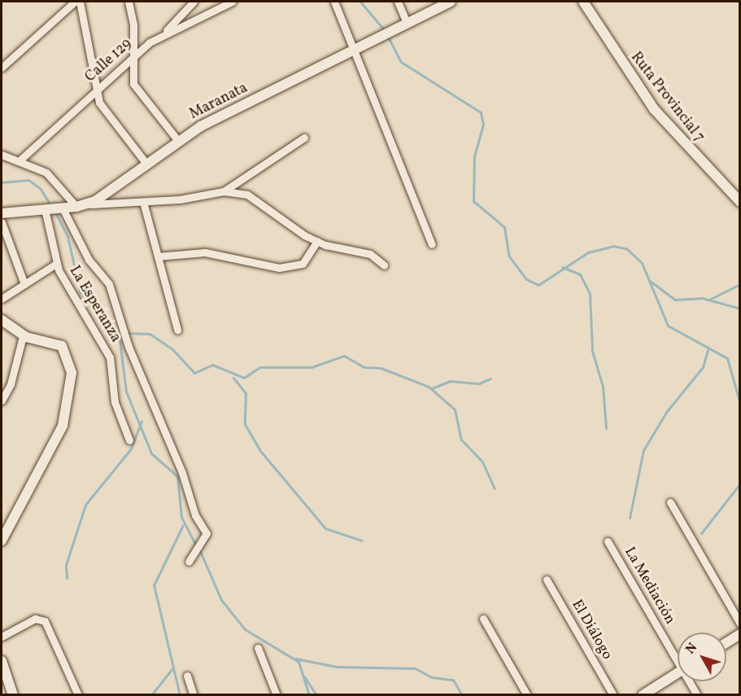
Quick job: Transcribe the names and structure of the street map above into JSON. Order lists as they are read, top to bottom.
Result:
{
  "streets": {
    "street": [
      "Calle 129",
      "Ruta Provincial 7",
      "Maranata",
      "La Esperanza",
      "La Mediación",
      "El Diálogo"
    ]
  },
  "crossings": [
    ["Maranata", "La Esperanza"]
  ],
  "north": "top left"
}
